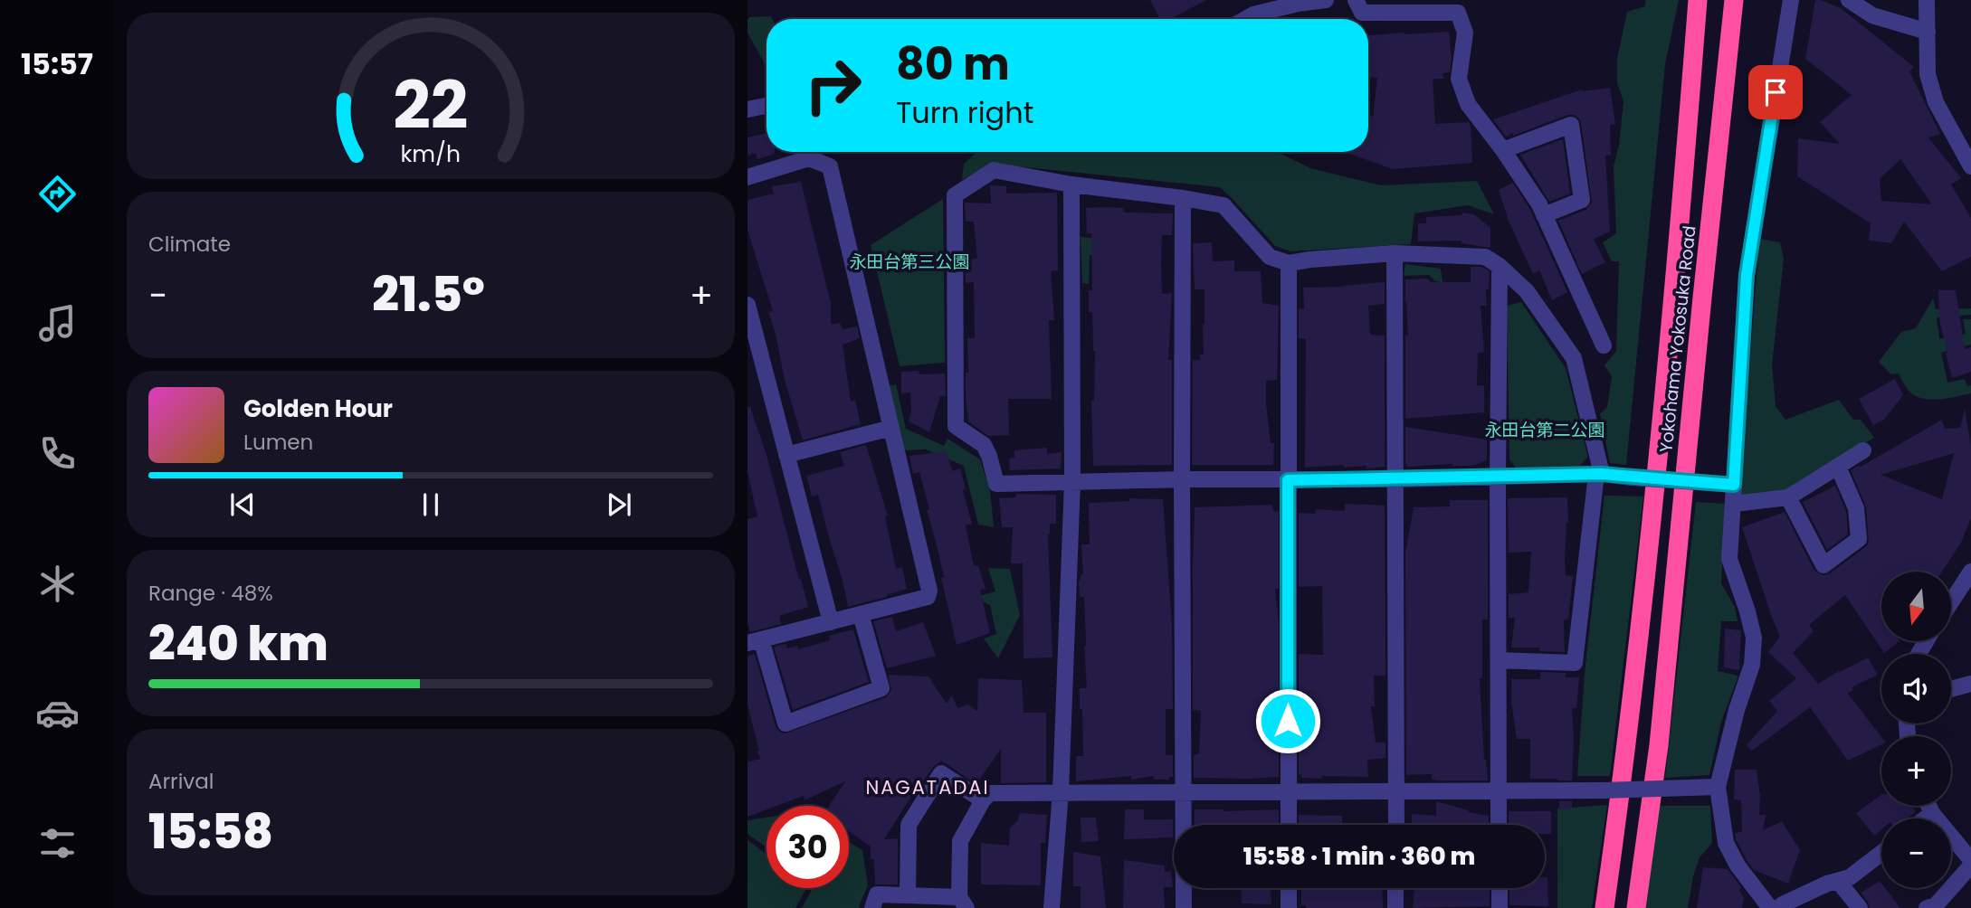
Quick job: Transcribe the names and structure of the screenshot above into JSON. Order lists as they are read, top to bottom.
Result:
{
  "streets": {
    "highway": ["Yokohama Yokosuka Road"]
  },
  "districts": ["NAGATADAI"],
  "parks": ["永田台第三公園", "永田台第二公園"],
  "north": "bottom",
  "page": {
    "tabs": "15:57",
    "turn": ["80 m", "Turn right"],
    "tile": [
      "Climate",
      ["Range · 48%", "240 km"],
      ["Arrival", "15:58"]
    ],
    "heat": ["−", "21.5°", "+"],
    "song": ["Golden Hour", "Lumen"],
    "map_buttons": ["+", "−"],
    "limit": "30",
    "trip": "15:58 · 1 min · 360 m",
    "gauge": ["22", "km/h"]
  }
}
